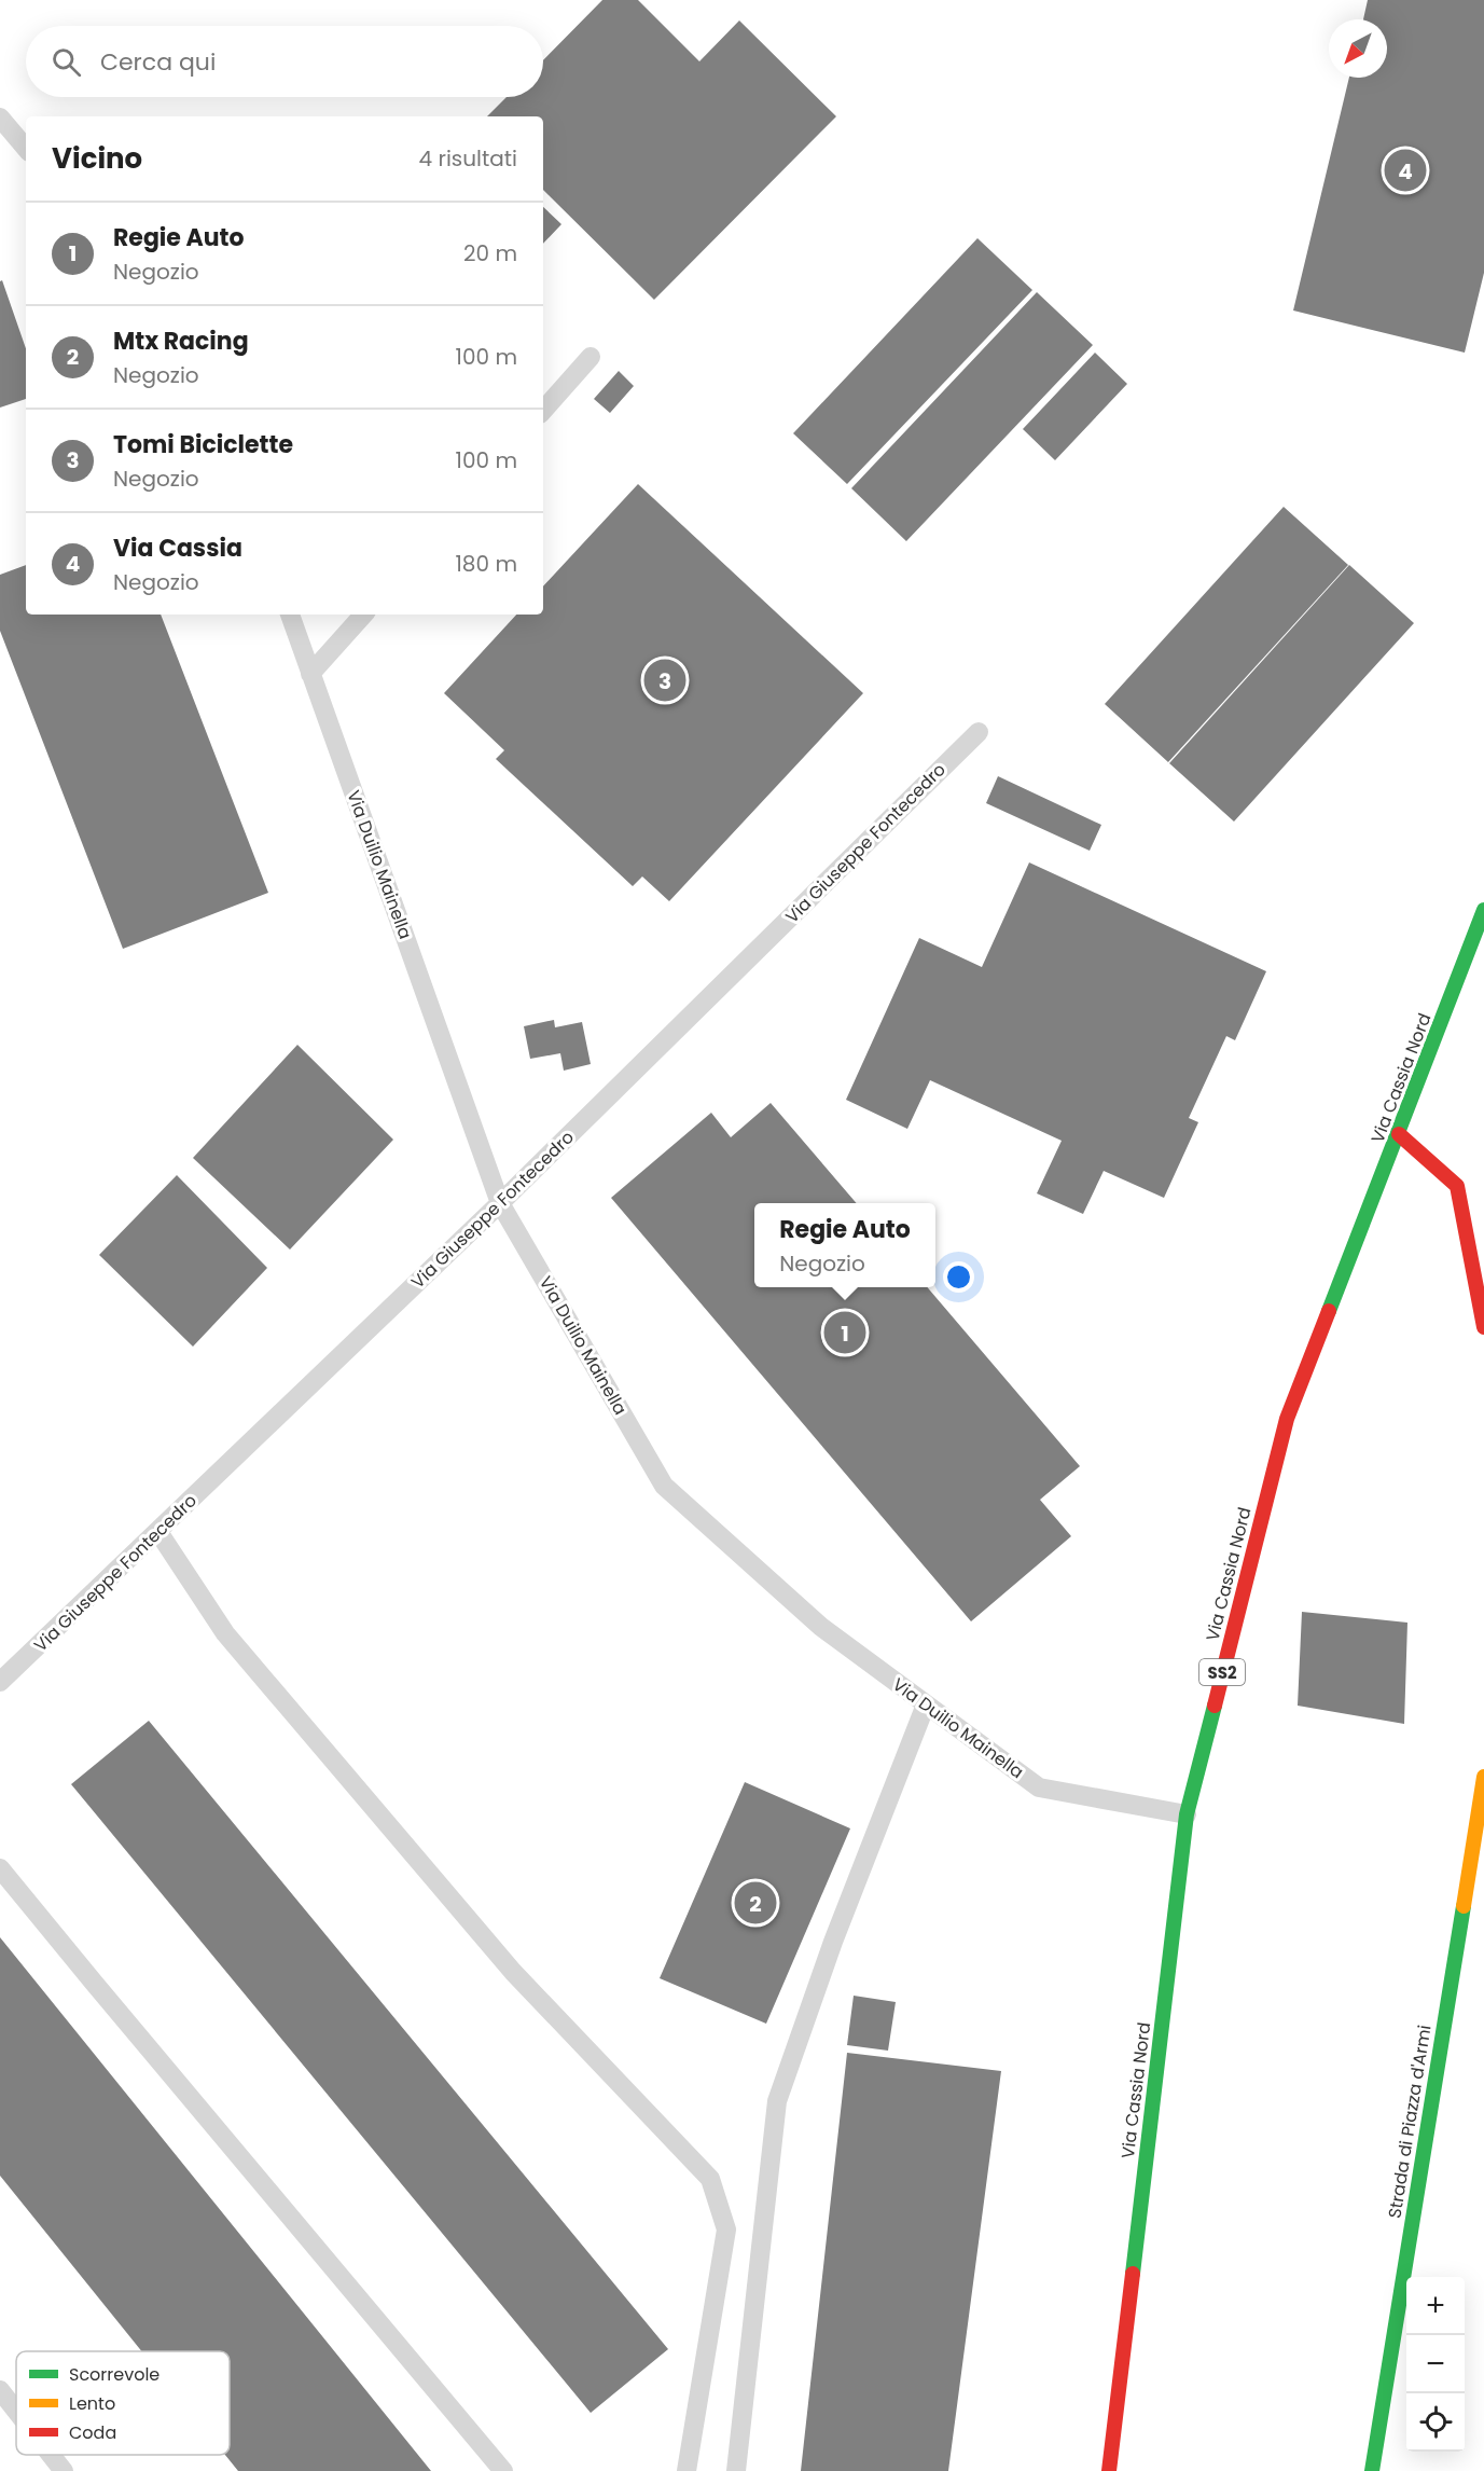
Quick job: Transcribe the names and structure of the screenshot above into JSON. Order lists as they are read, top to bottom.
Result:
{
  "streets": {
    "main road": ["Via Cassia Nord", "SS2", "Strada di Piazza d'Armi"],
    "lane": ["Via Giuseppe Fontecedro", "Via Duilio Mainella"]
  },
  "crossings": [
    ["Via Giuseppe Fontecedro", "Via Duilio Mainella"],
    ["Via Duilio Mainella", "Via Cassia Nord"]
  ],
  "legend": ["Scorrevole", "Lento", "Coda"],
  "north": "bottom left",
  "page": {
    "search": "Cerca qui",
    "heading": ["Vicino", "4 risultati"],
    "pins": [
      "4",
      "3",
      "1",
      "2"
    ],
    "list": [
      {
        "mark": "1",
        "name": "Regie Auto",
        "note": "Negozio",
        "value": "20 m"
      },
      {
        "mark": "2",
        "name": "Mtx Racing",
        "note": "Negozio",
        "value": "100 m"
      },
      {
        "mark": "3",
        "name": "Tomi Biciclette",
        "note": "Negozio",
        "value": "100 m"
      },
      {
        "mark": "4",
        "name": "Via Cassia",
        "note": "Negozio",
        "value": "180 m"
      }
    ],
    "popup": ["Regie Auto", "Negozio"],
    "map_buttons": ["+", "−"]
  }
}
